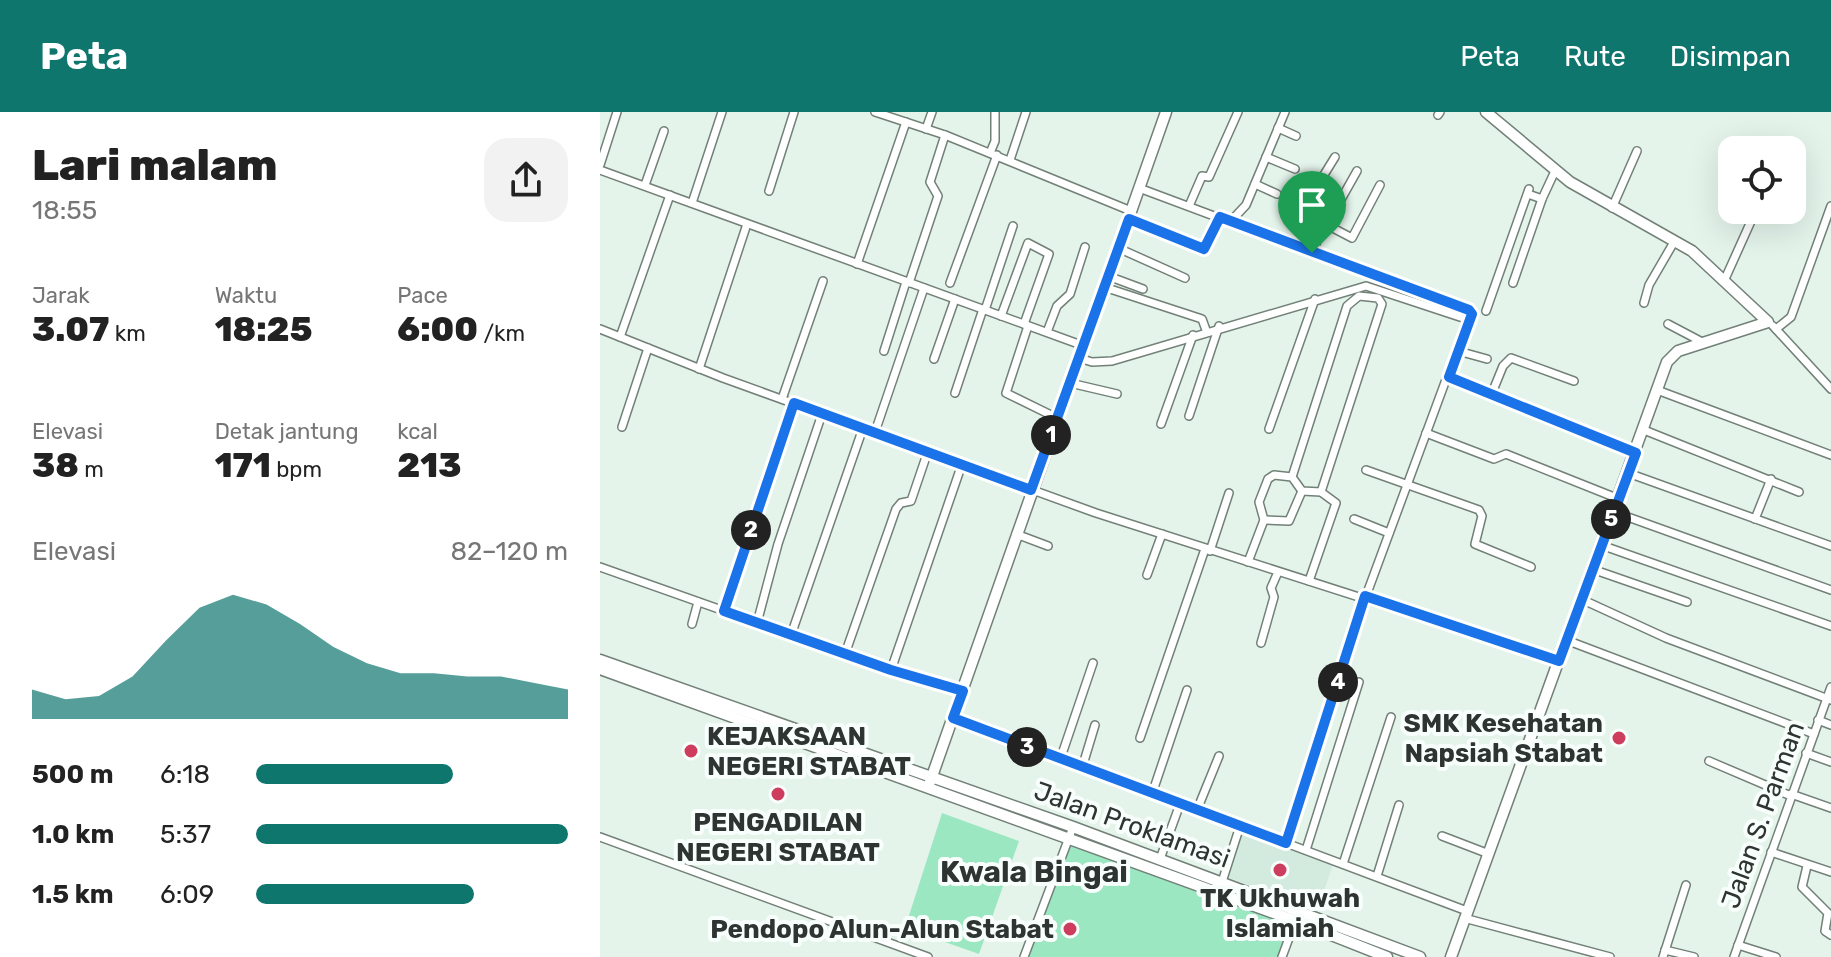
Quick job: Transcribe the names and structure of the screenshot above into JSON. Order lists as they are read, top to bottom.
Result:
{
  "streets": {
    "street": ["Jalan S. Parman", "Jalan Proklamasi"]
  },
  "districts": ["Kwala Bingai"],
  "places": [
    "SMK Kesehatan Napsiah Stabat",
    "KEJAKSAAN NEGERI STABAT",
    "PENGADILAN NEGERI STABAT",
    "TK Ukhuwah Islamiah",
    "Pendopo Alun-Alun Stabat"
  ],
  "page": {
    "header": "Peta",
    "nav": ["Peta", "Rute", "Disimpan"],
    "heading": ["Lari malam", "18:55"],
    "stats": [
      ["Jarak", "3.07 km"],
      ["Waktu", "18:25"],
      ["Pace", "6:00 /km"],
      ["Elevasi", "38 m"],
      ["Detak jantung", "171 bpm"],
      ["kcal", "213"]
    ],
    "pins": [
      "1",
      "5",
      "2",
      "4",
      "3"
    ],
    "chart": ["Elevasi", "82–120 m"],
    "list": [
      {
        "name": "500 m",
        "note": "6:18"
      },
      {
        "name": "1.0 km",
        "note": "5:37"
      },
      {
        "name": "1.5 km",
        "note": "6:09"
      }
    ]
  }
}
